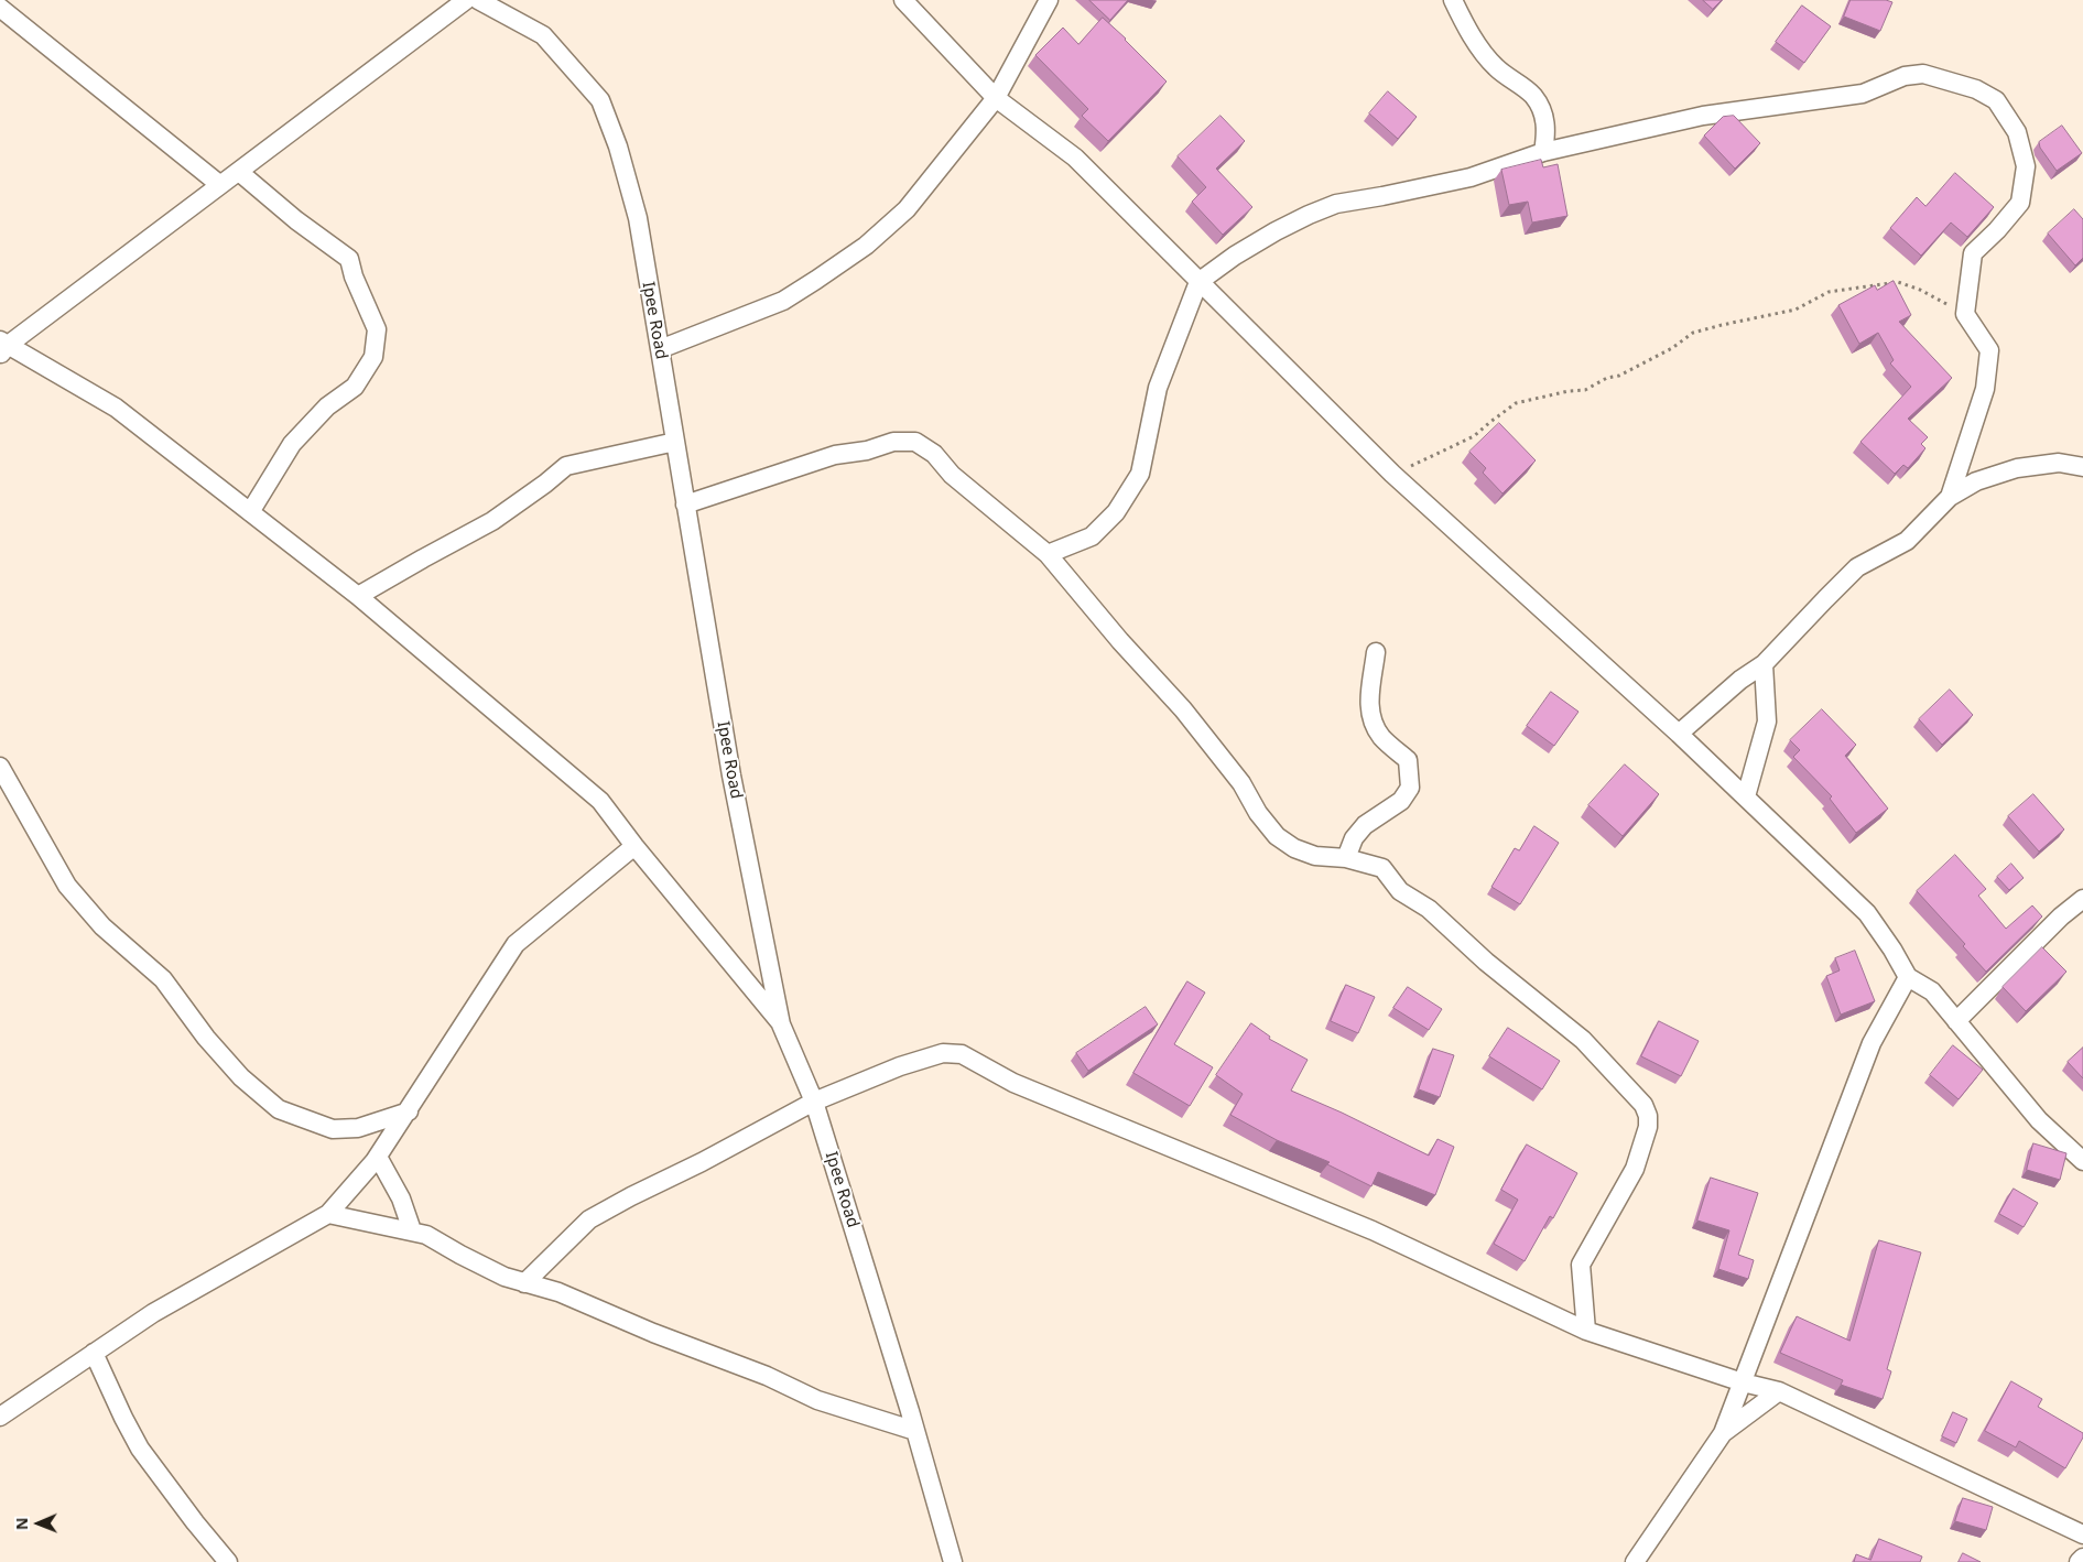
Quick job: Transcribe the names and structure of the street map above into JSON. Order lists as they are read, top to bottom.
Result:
{
  "streets": {
    "street": ["Ipee Road"]
  },
  "north": "left"
}
